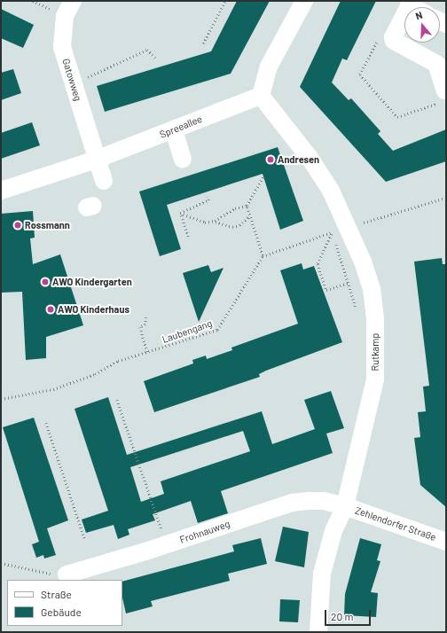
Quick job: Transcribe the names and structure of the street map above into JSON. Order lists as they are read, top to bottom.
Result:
{
  "streets": {
    "street": [
      "Gatowweg",
      "Spreeallee",
      "Rutkamp",
      "Zehlendorfer Straße",
      "Frohnauweg"
    ],
    "path": ["Laubengang"]
  },
  "crossings": [
    ["Gatowweg", "Spreeallee"],
    ["Spreeallee", "Rutkamp"],
    ["Rutkamp", "Zehlendorfer Straße"],
    ["Rutkamp", "Frohnauweg"],
    ["Zehlendorfer Straße", "Frohnauweg"]
  ],
  "places": [
    "Andresen",
    "Rossmann",
    "AWO Kindergarten",
    "AWO Kinderhaus"
  ],
  "legend": ["Straße", "Gebäude"],
  "scale_bar": "20 m",
  "north": "top"
}
